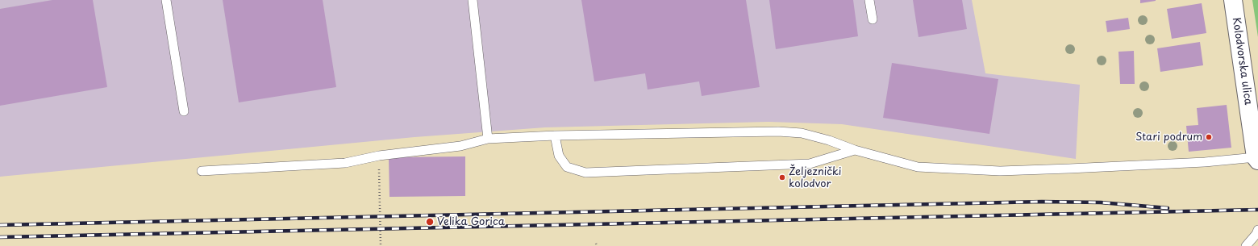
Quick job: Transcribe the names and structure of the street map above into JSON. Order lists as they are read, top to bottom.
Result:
{
  "streets": {
    "street": ["Kolodvorska ulica"]
  },
  "places": ["Stari podrum", "Željeznički kolodvor", "Velika Gorica"]
}
